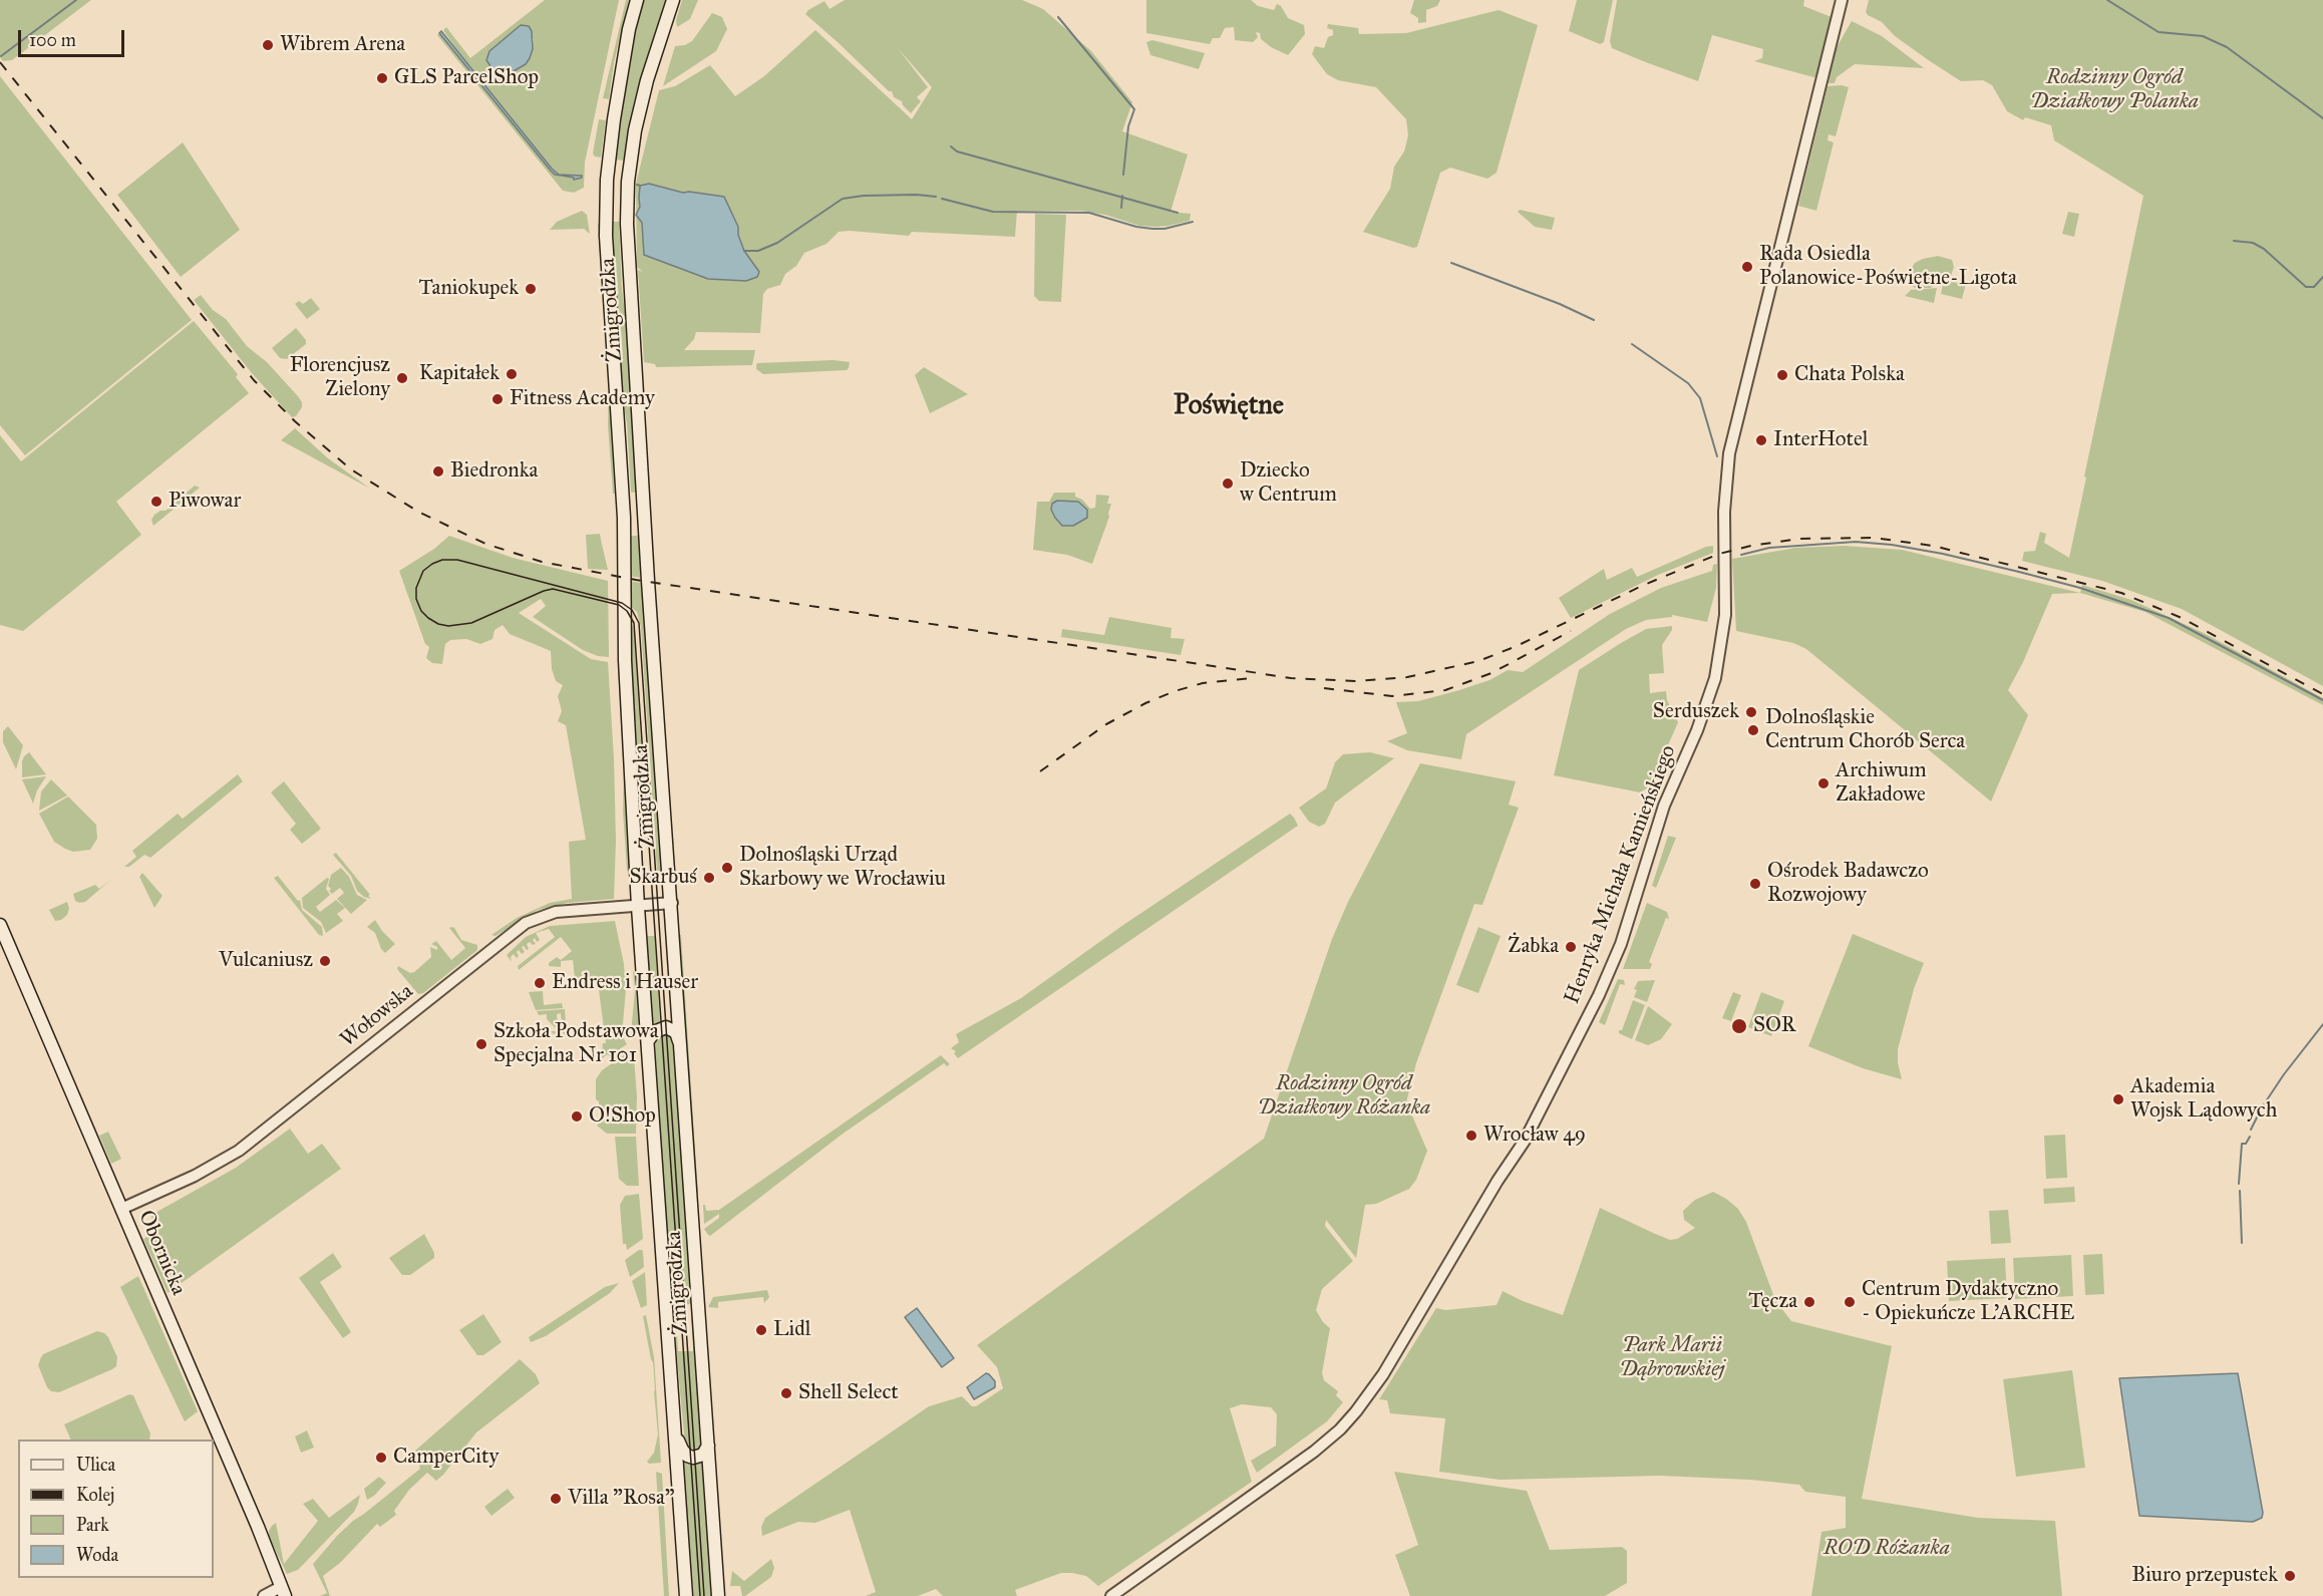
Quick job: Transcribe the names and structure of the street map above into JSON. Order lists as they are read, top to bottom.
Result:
{
  "streets": {
    "main road": ["Żmigrodzka", "Obornicka"],
    "street": ["Henryka Michała Kamieńskiego", "Wołowska"]
  },
  "crossings": [
    ["Żmigrodzka", "Wołowska"],
    ["Wołowska", "Obornicka"]
  ],
  "districts": ["Poświętne"],
  "parks": [
    "Rodzinny Ogród Działkowy Polanka",
    "Rodzinny Ogród Działkowy Różanka",
    "Park Marii Dąbrowskiej",
    "ROD Różanka"
  ],
  "places": [
    "Wibrem Arena",
    "GLS ParcelShop",
    "Rada Osiedla Polanowice-Poświętne-Ligota",
    "Taniokupek",
    "Kapitałek",
    "Chata Polska",
    "Florencjusz Zielony",
    "Fitness Academy",
    "InterHotel",
    "Biedronka",
    "Dziecko w Centrum",
    "Piwowar",
    "Serduszek",
    "Dolnośląskie Centrum Chorób Serca",
    "Archiwum Zakładowe",
    "Dolnośląski Urząd Skarbowy we Wrocławiu",
    "Skarbuś",
    "Ośrodek Badawczo Rozwojowy",
    "Żabka",
    "Vulcaniusz",
    "Endress i Hauser",
    "SOR",
    "Szkoła Podstawowa Specjalna Nr 101",
    "Akademia Wojsk Lądowych",
    "O!Shop",
    "Wrocław 49",
    "Tęcza",
    "Centrum Dydaktyczno - Opiekuńcze L'ARCHE",
    "Lidl",
    "Shell Select",
    "CamperCity",
    "Villa \"Rosa\"",
    "Biuro przepustek"
  ],
  "legend": [
    "Ulica",
    "Kolej",
    "Park",
    "Woda"
  ],
  "scale_bar": "100 m"
}
